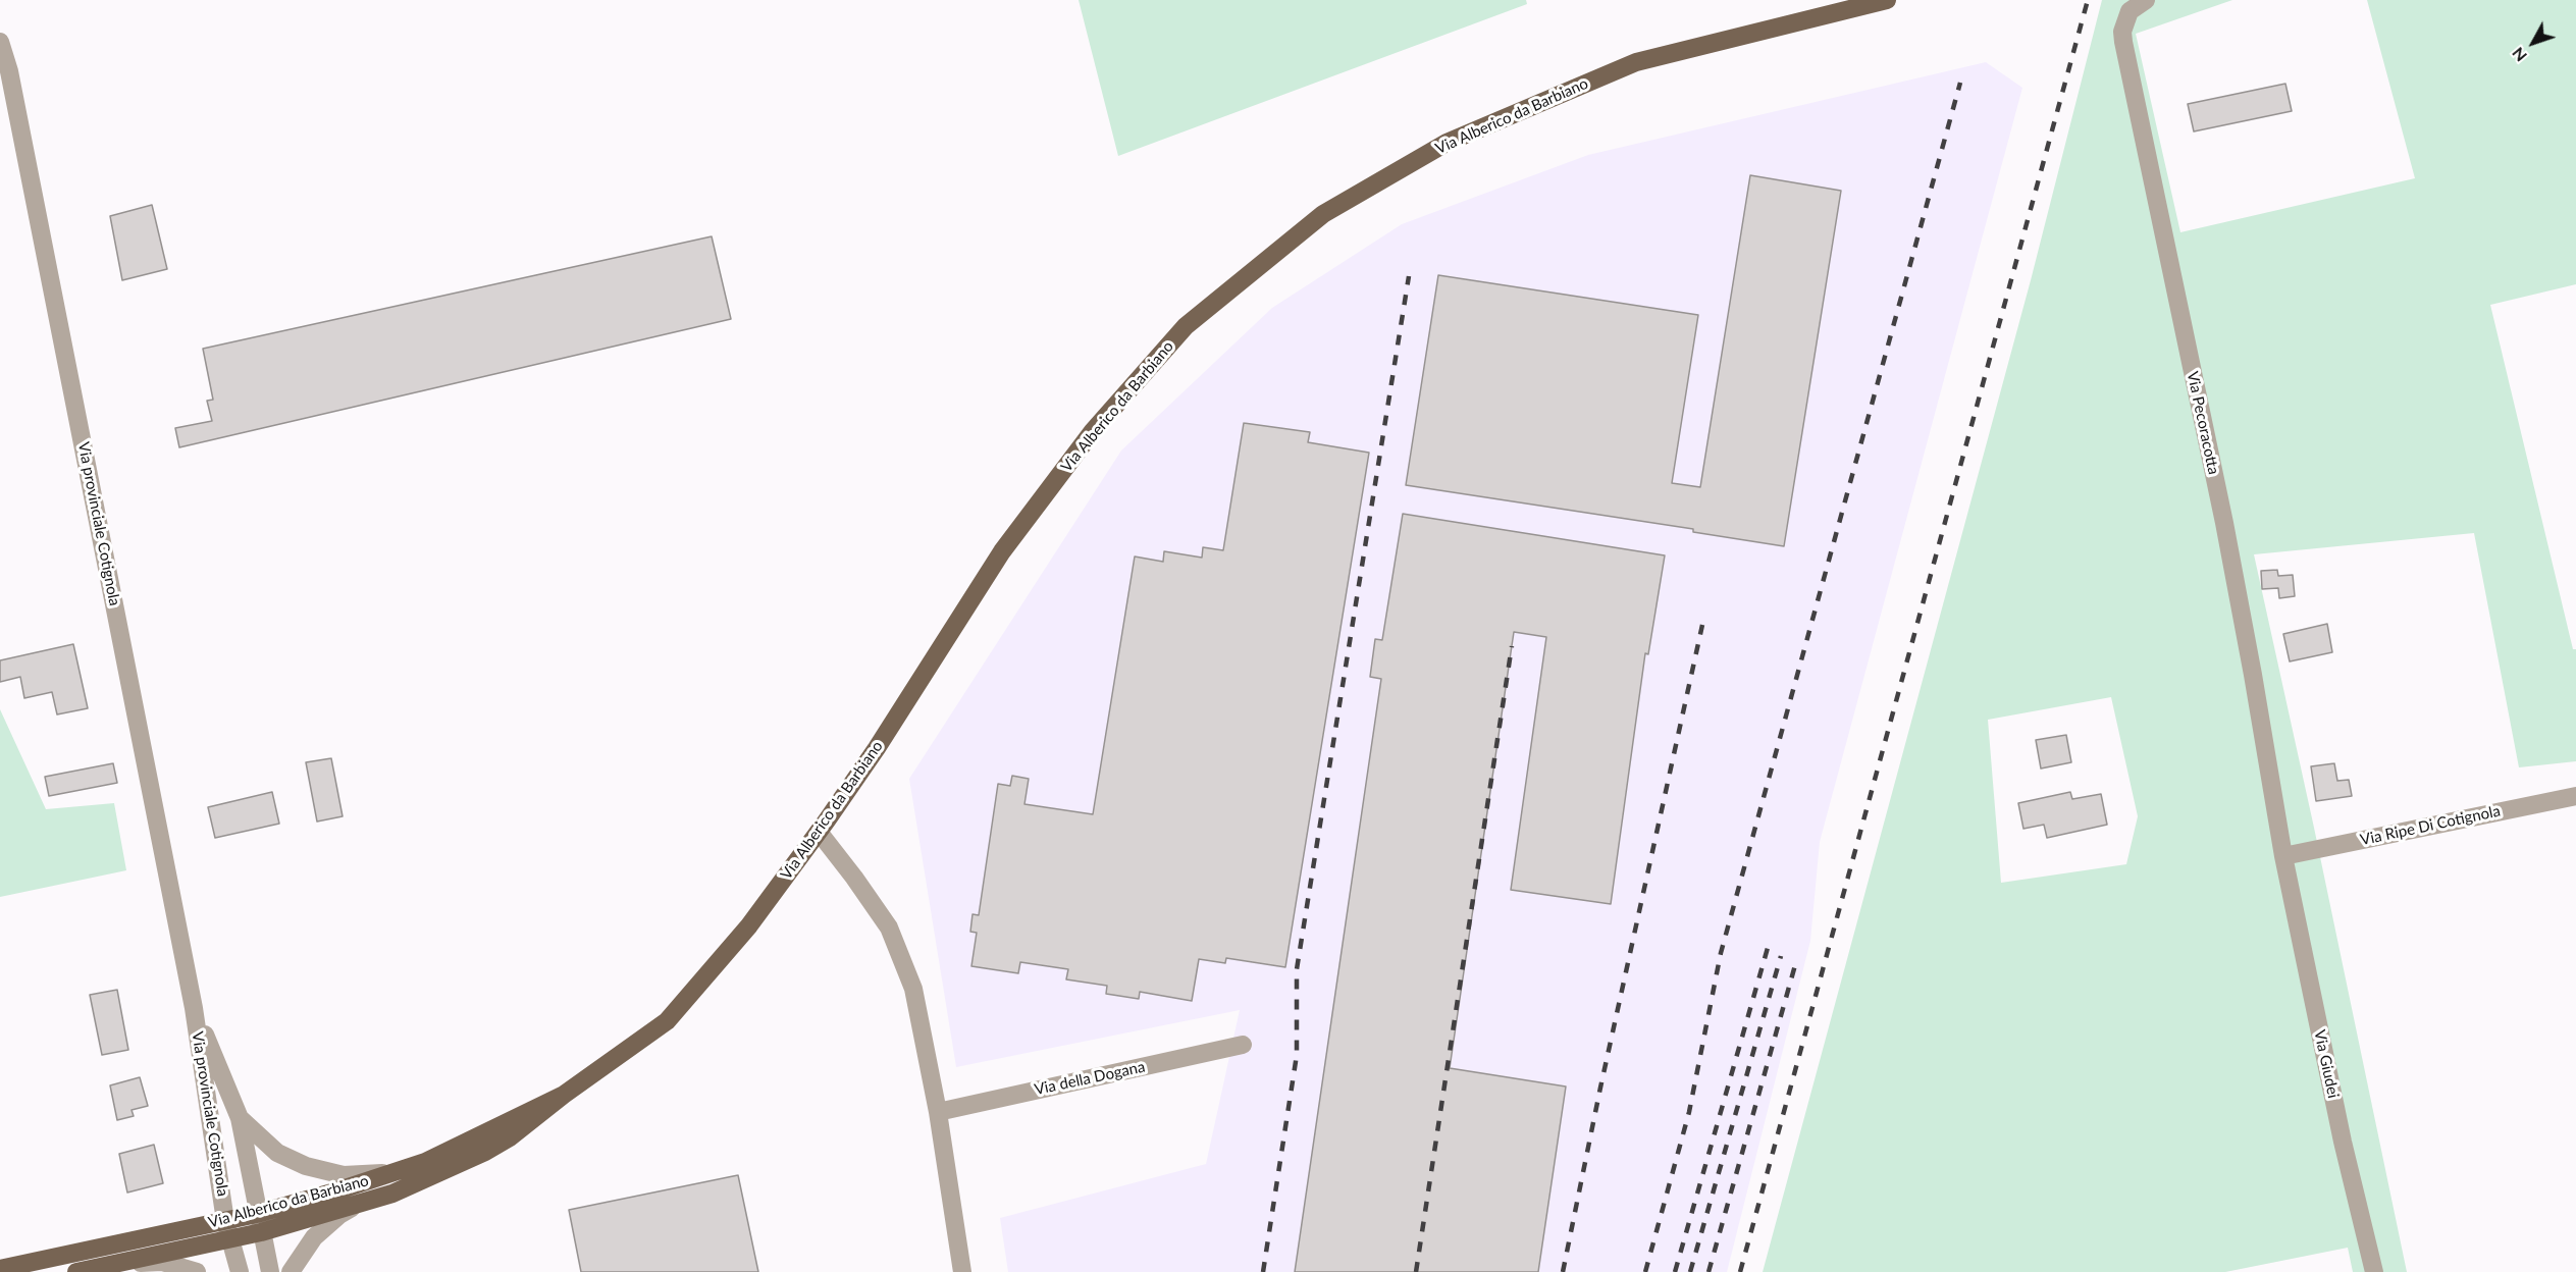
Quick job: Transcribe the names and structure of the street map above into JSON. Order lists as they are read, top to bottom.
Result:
{
  "streets": {
    "main road": ["Via Alberico da Barbiano"],
    "street": [
      "Via Pecoracotta",
      "Via provinciale Cotignola",
      "Via Ripe Di Cotignola",
      "Via Giudei",
      "Via della Dogana"
    ]
  },
  "crossings": [
    ["Via Alberico da Barbiano", "Via provinciale Cotignola"],
    ["Via Pecoracotta", "Via Ripe Di Cotignola"],
    ["Via Pecoracotta", "Via Giudei"],
    ["Via Ripe Di Cotignola", "Via Giudei"]
  ],
  "north": "bottom left"
}
